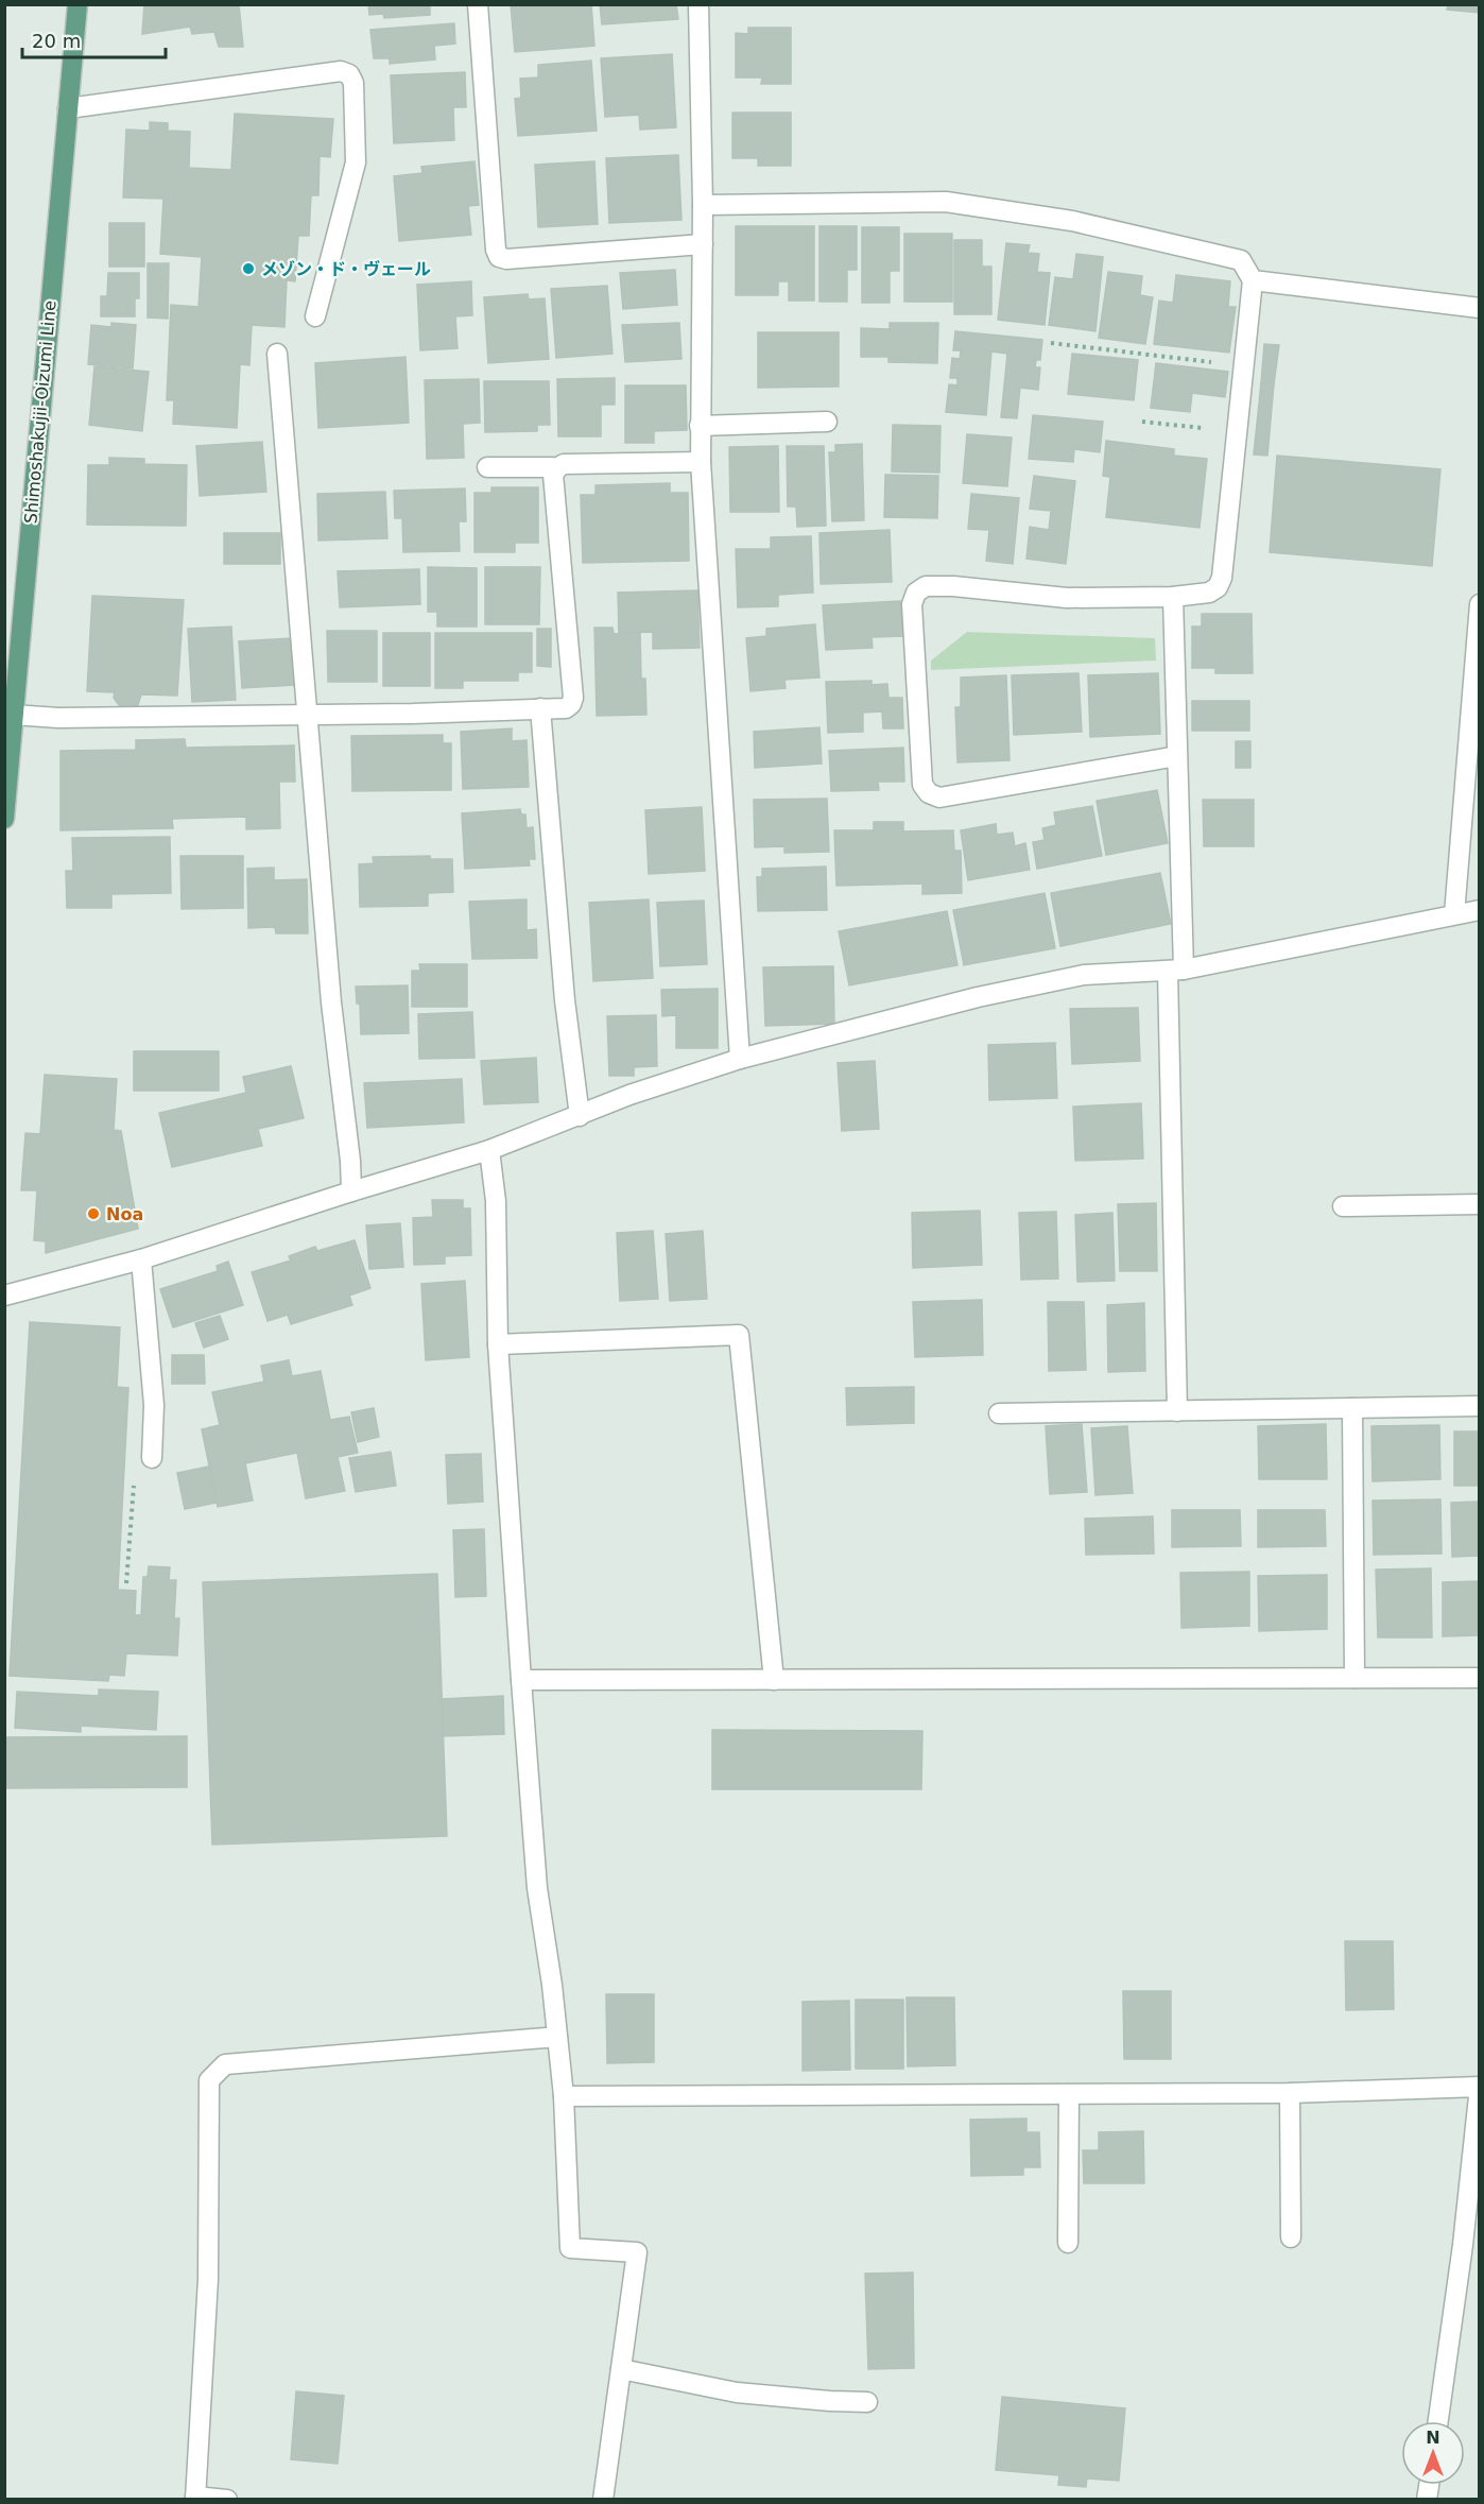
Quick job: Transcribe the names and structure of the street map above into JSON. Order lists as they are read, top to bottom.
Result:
{
  "streets": {
    "main road": ["Shimoshakujii-Oizumi Line"]
  },
  "places": ["メゾン・ド・ヴェール", "Noa"],
  "scale_bar": "20 m",
  "north": "top"
}
